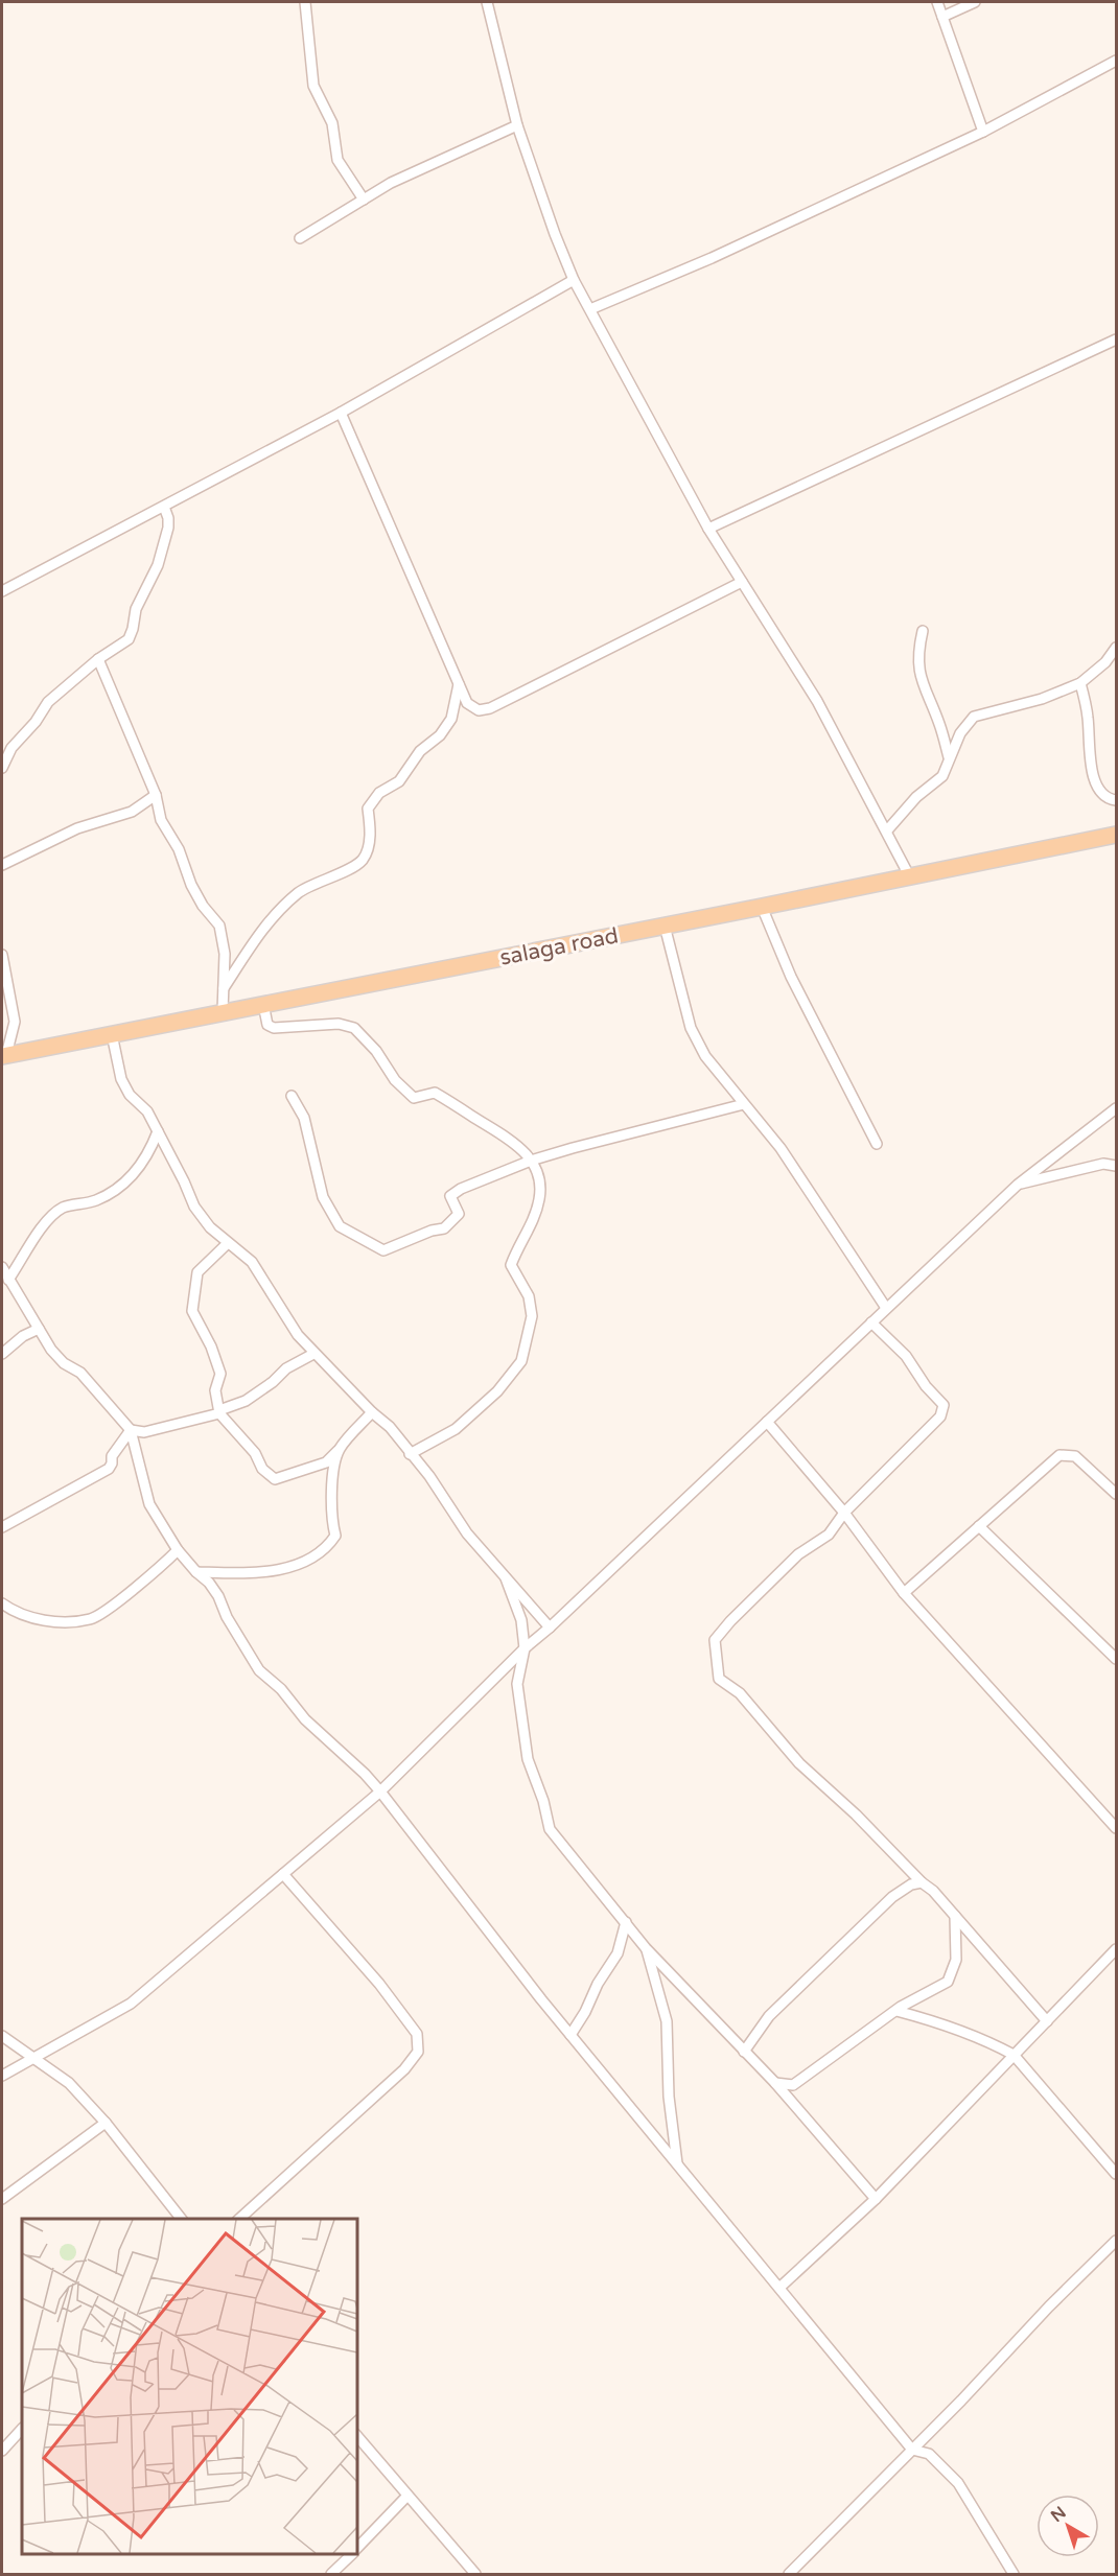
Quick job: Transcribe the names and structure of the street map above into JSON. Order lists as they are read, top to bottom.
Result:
{
  "streets": {
    "main road": ["salaga road"]
  },
  "north": "top left"
}
